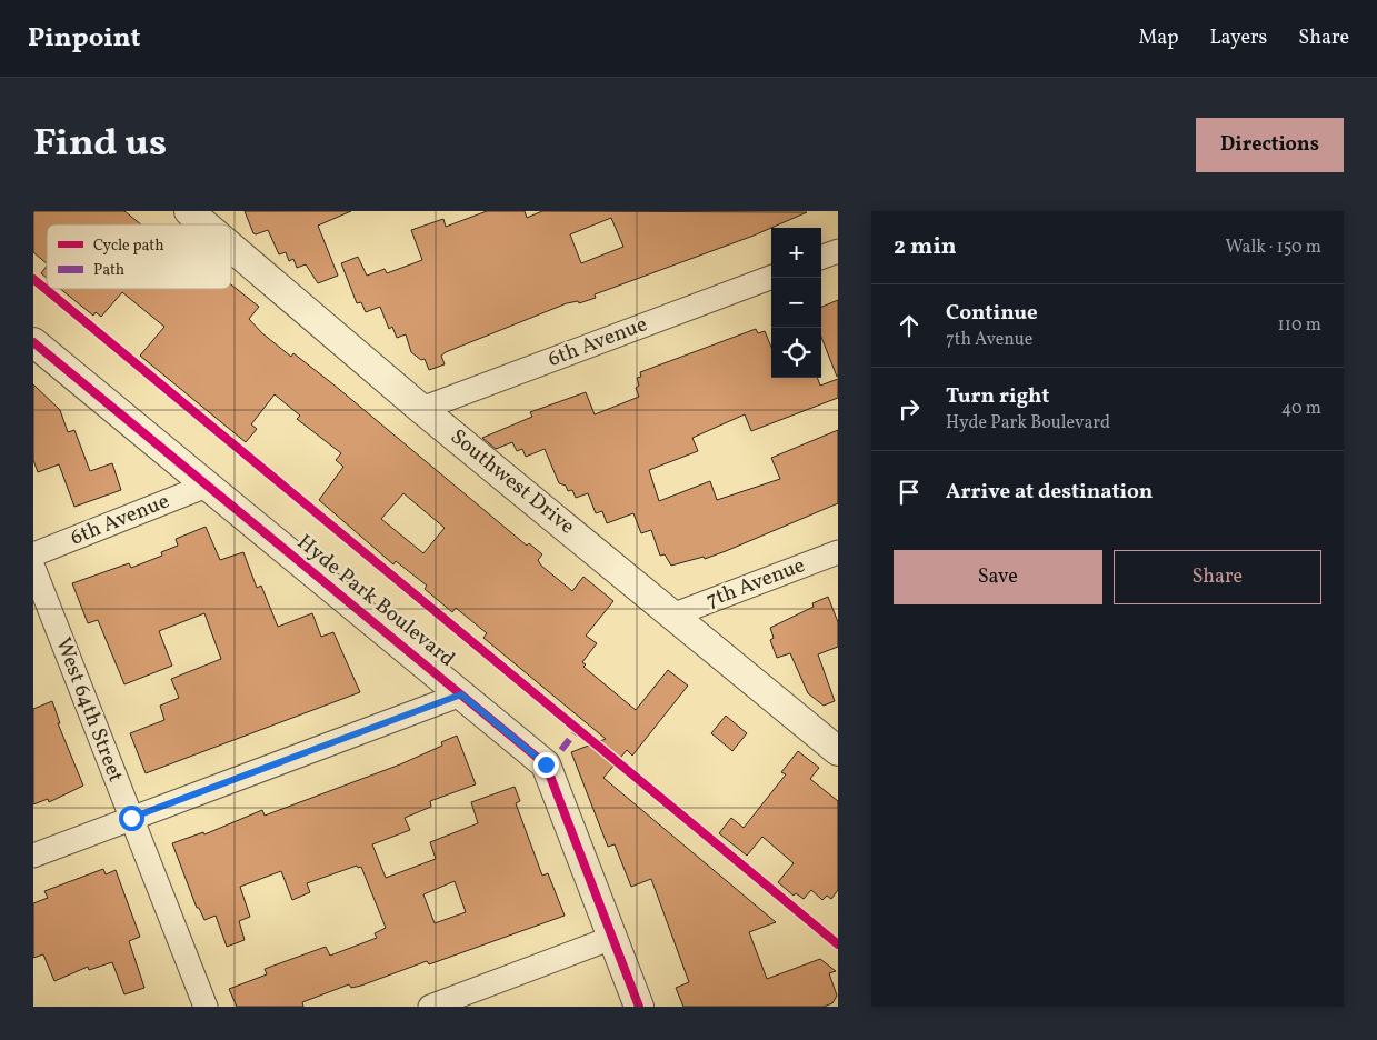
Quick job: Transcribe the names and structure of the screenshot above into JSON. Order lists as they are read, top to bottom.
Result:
{
  "streets": {
    "street": [
      "6th Avenue",
      "Southwest Drive",
      "7th Avenue",
      "Hyde Park Boulevard",
      "West 64th Street"
    ]
  },
  "crossings": [
    ["6th Avenue", "Southwest Drive"],
    ["6th Avenue", "Hyde Park Boulevard"],
    ["Southwest Drive", "7th Avenue"]
  ],
  "legend": ["Cycle path", "Path"],
  "page": {
    "header": "Pinpoint",
    "nav": ["Map", "Layers", "Share"],
    "title": "Find us",
    "buttons": [
      "Directions",
      ["Save", "Share"]
    ],
    "heading": ["2 min", "Walk · 150 m"],
    "map_buttons": ["+", "−"],
    "list": [
      ["Continue", "7th Avenue", "110 m"],
      ["Turn right", "Hyde Park Boulevard", "40 m"],
      "Arrive at destination"
    ]
  }
}
